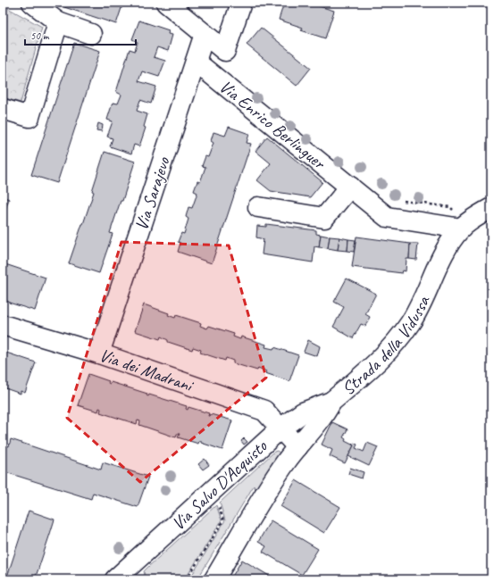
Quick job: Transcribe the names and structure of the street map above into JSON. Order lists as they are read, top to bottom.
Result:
{
  "streets": {
    "street": [
      "Via Enrico Berlinguer",
      "Via Sarajevo",
      "Strada della Vidussa",
      "Via dei Madrani",
      "Via Salvo D'Acquisto"
    ]
  },
  "crossings": [
    ["Via Enrico Berlinguer", "Via Sarajevo"],
    ["Via Enrico Berlinguer", "Strada della Vidussa"],
    ["Via Sarajevo", "Via dei Madrani"],
    ["Strada della Vidussa", "Via Salvo D'Acquisto"],
    ["Via dei Madrani", "Via Salvo D'Acquisto"]
  ],
  "scale_bar": "50 m"
}
